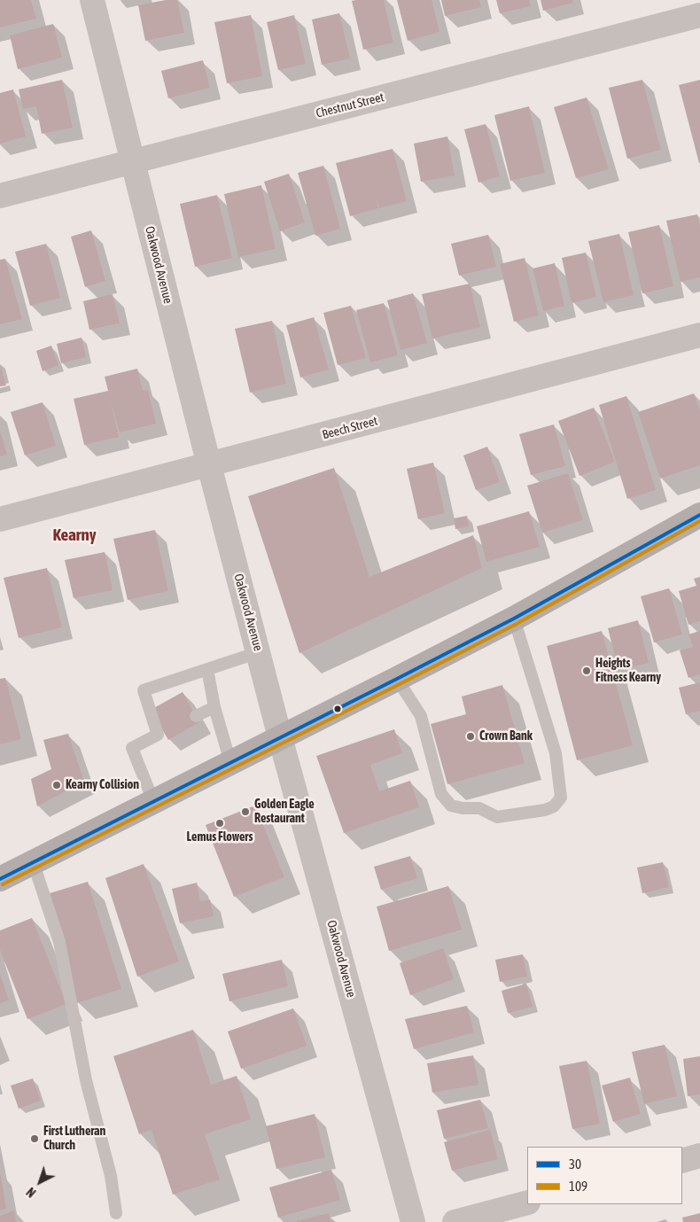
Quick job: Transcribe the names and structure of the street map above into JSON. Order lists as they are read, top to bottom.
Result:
{
  "streets": {
    "street": ["Chestnut Street", "Oakwood Avenue", "Beech Street"]
  },
  "crossings": [
    ["Chestnut Street", "Oakwood Avenue"],
    ["Oakwood Avenue", "Beech Street"]
  ],
  "districts": ["Kearny"],
  "places": [
    "Heights Fitness Kearny",
    "Crown Bank",
    "Kearny Collision",
    "Golden Eagle Restaurant",
    "Lemus Flowers",
    "First Lutheran Church"
  ],
  "lines": ["transit line 30", "transit line 109"],
  "legend": ["30", "109"],
  "north": "bottom left"
}
